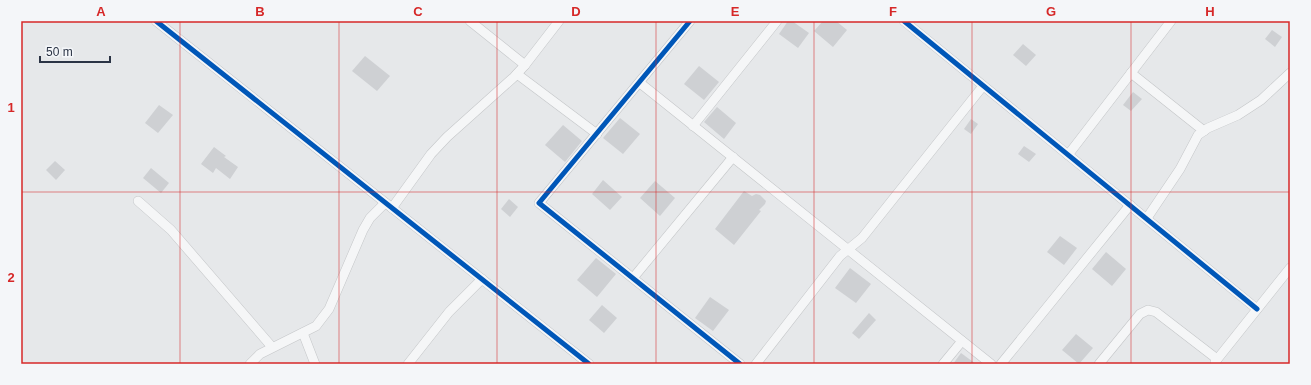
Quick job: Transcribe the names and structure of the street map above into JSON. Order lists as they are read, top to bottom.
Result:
{
  "scale_bar": "50 m",
  "grid": {
    "columns": [
      "A",
      "B",
      "C",
      "D",
      "E",
      "F",
      "G",
      "H"
    ],
    "rows": ["1", "2"]
  }
}
